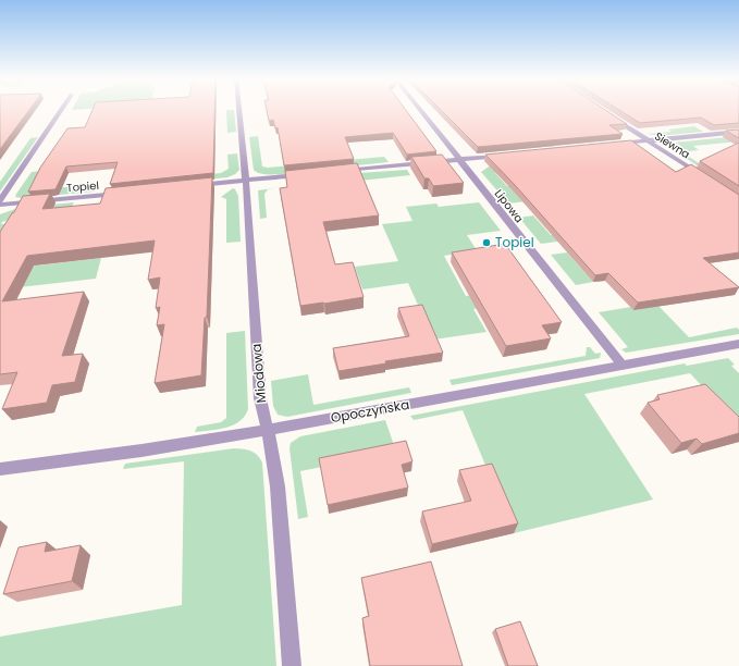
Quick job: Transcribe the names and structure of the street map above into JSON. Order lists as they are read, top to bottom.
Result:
{
  "streets": {
    "street": [
      "Siewna",
      "Topiel",
      "Lipowa",
      "Miodowa",
      "Opoczyńska"
    ]
  },
  "crossings": [
    ["Lipowa", "Opoczyńska"],
    ["Miodowa", "Opoczyńska"]
  ],
  "places": ["Topiel"]
}
